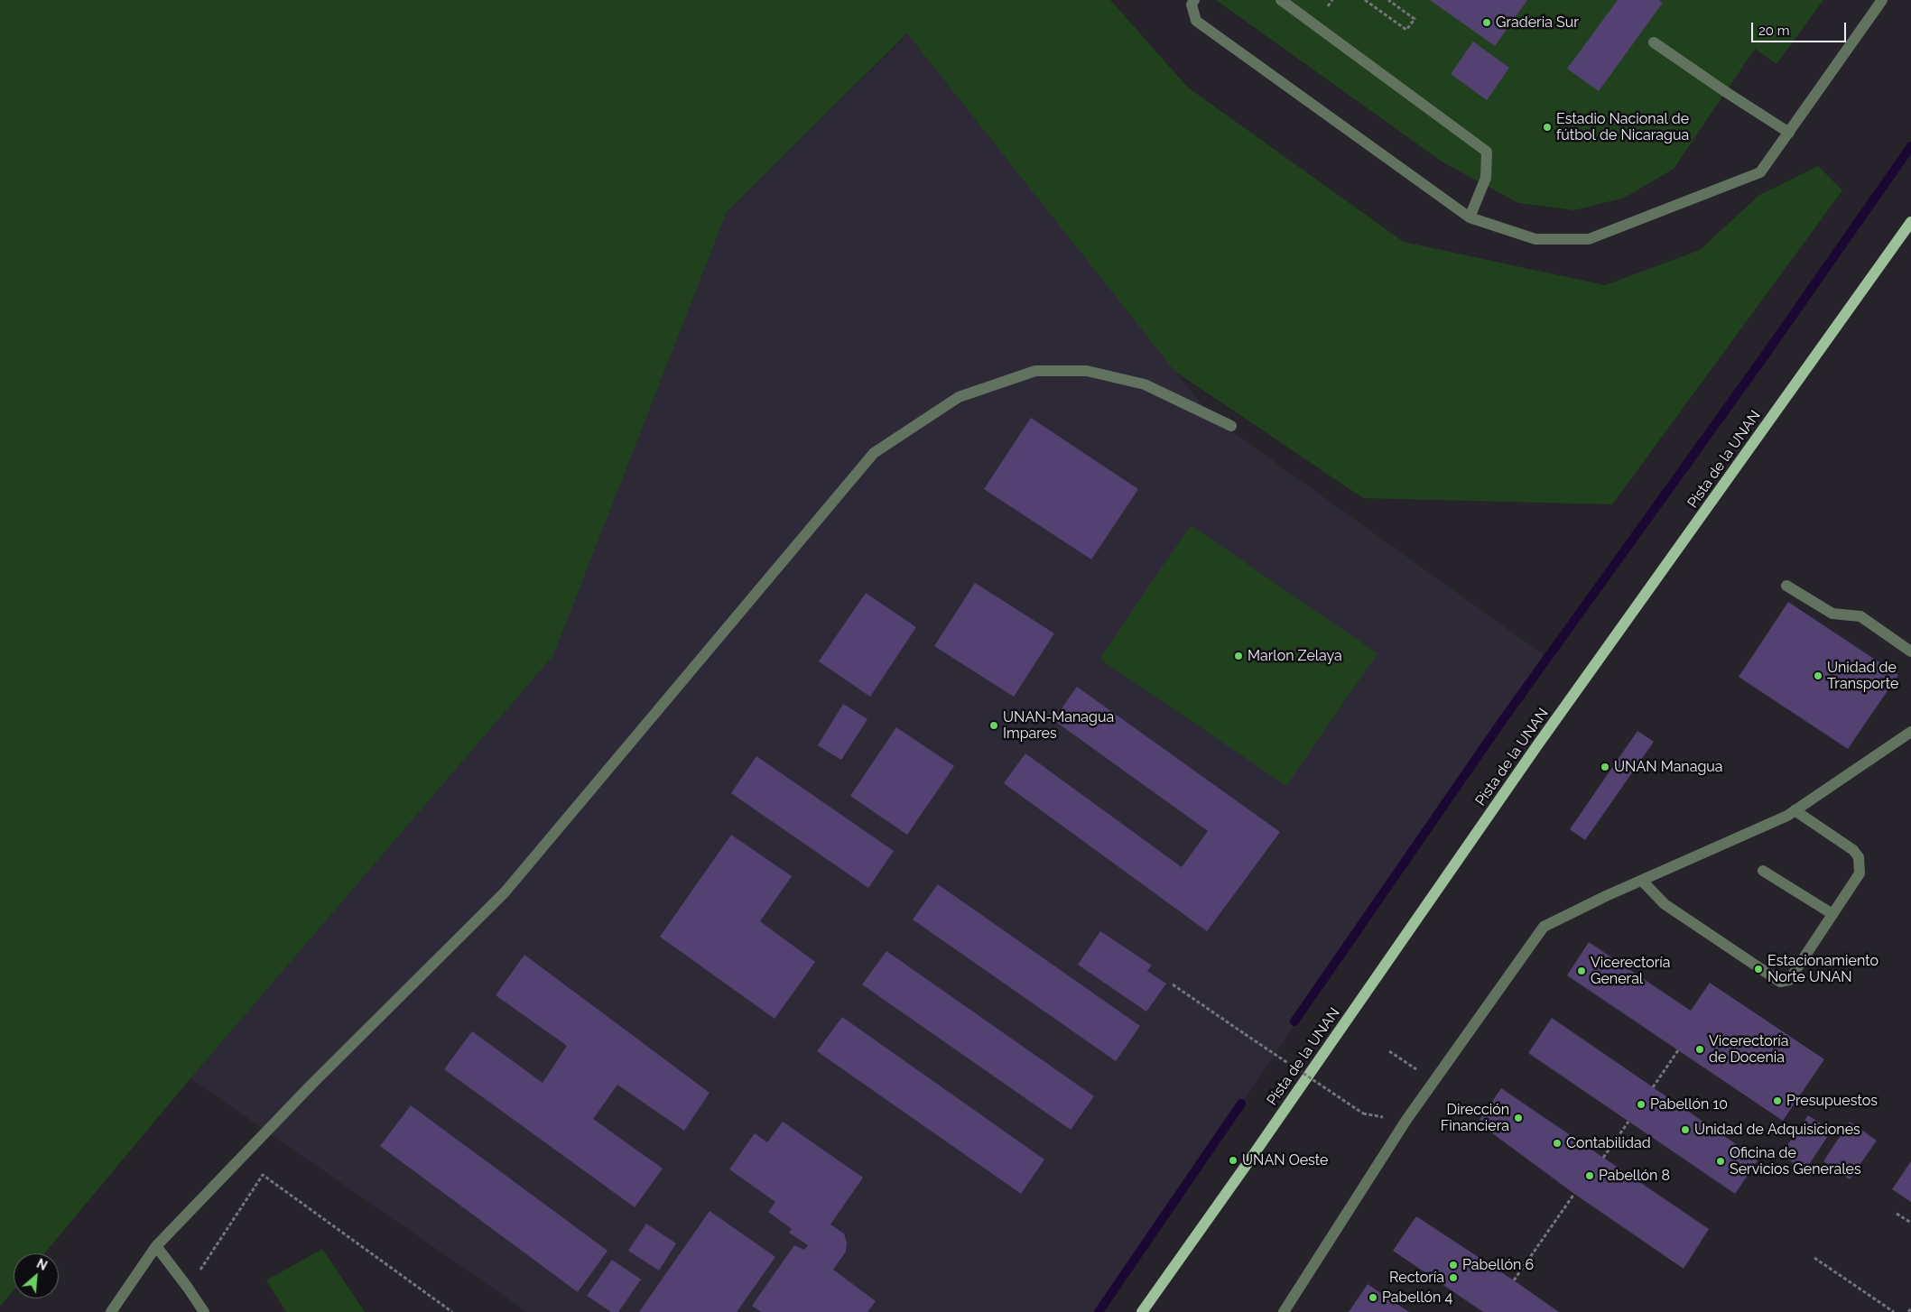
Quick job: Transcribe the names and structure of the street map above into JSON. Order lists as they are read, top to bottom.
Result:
{
  "streets": {
    "main road": ["Pista de la UNAN"]
  },
  "places": [
    "Graderia Sur",
    "Estadio Nacional de fútbol de Nicaragua",
    "Marlon Zelaya",
    "Unidad de Transporte",
    "UNAN-Managua Impares",
    "UNAN Managua",
    "Estacionamiento Norte UNAN",
    "Vicerectoría General",
    "Vicerectoría de Docenia",
    "Presupuestos",
    "Pabellón 10",
    "Dirección Financiera",
    "Unidad de Adquisiciones",
    "Contabilidad",
    "UNAN Oeste",
    "Oficina de Servicios Generales",
    "Pabellón 8",
    "Pabellón 6",
    "Rectoría",
    "Pabellón 4"
  ],
  "scale_bar": "20 m",
  "north": "top right"
}
